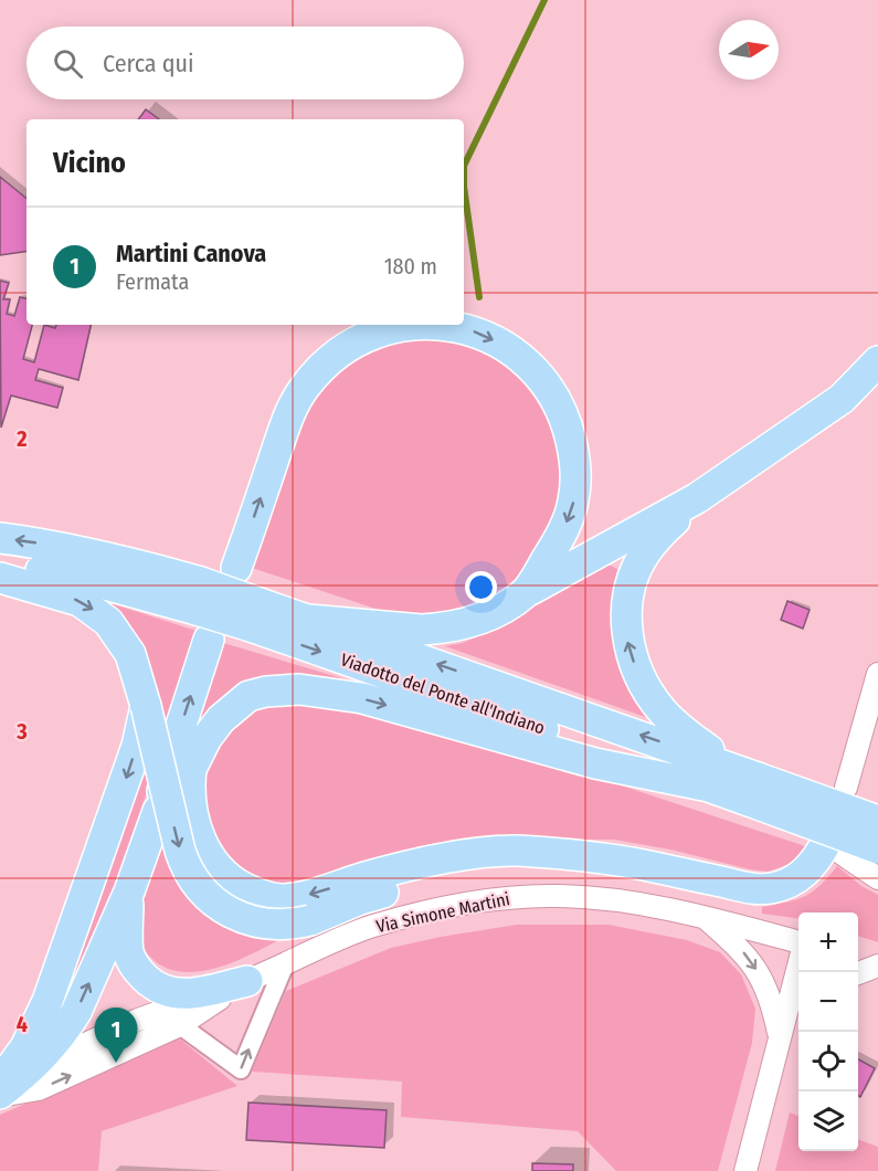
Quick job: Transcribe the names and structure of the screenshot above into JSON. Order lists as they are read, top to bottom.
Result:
{
  "streets": {
    "highway": ["Viadotto del Ponte all'Indiano"],
    "street": ["Via Simone Martini"]
  },
  "north": "right",
  "page": {
    "search": "Cerca qui",
    "heading": "Vicino",
    "list": [
      {
        "mark": "1",
        "name": "Martini Canova",
        "note": "Fermata",
        "value": "180 m"
      }
    ],
    "map_buttons": ["+", "−"],
    "pins": "1"
  },
  "grid": {
    "rows": ["2", "3", "4"]
  }
}
